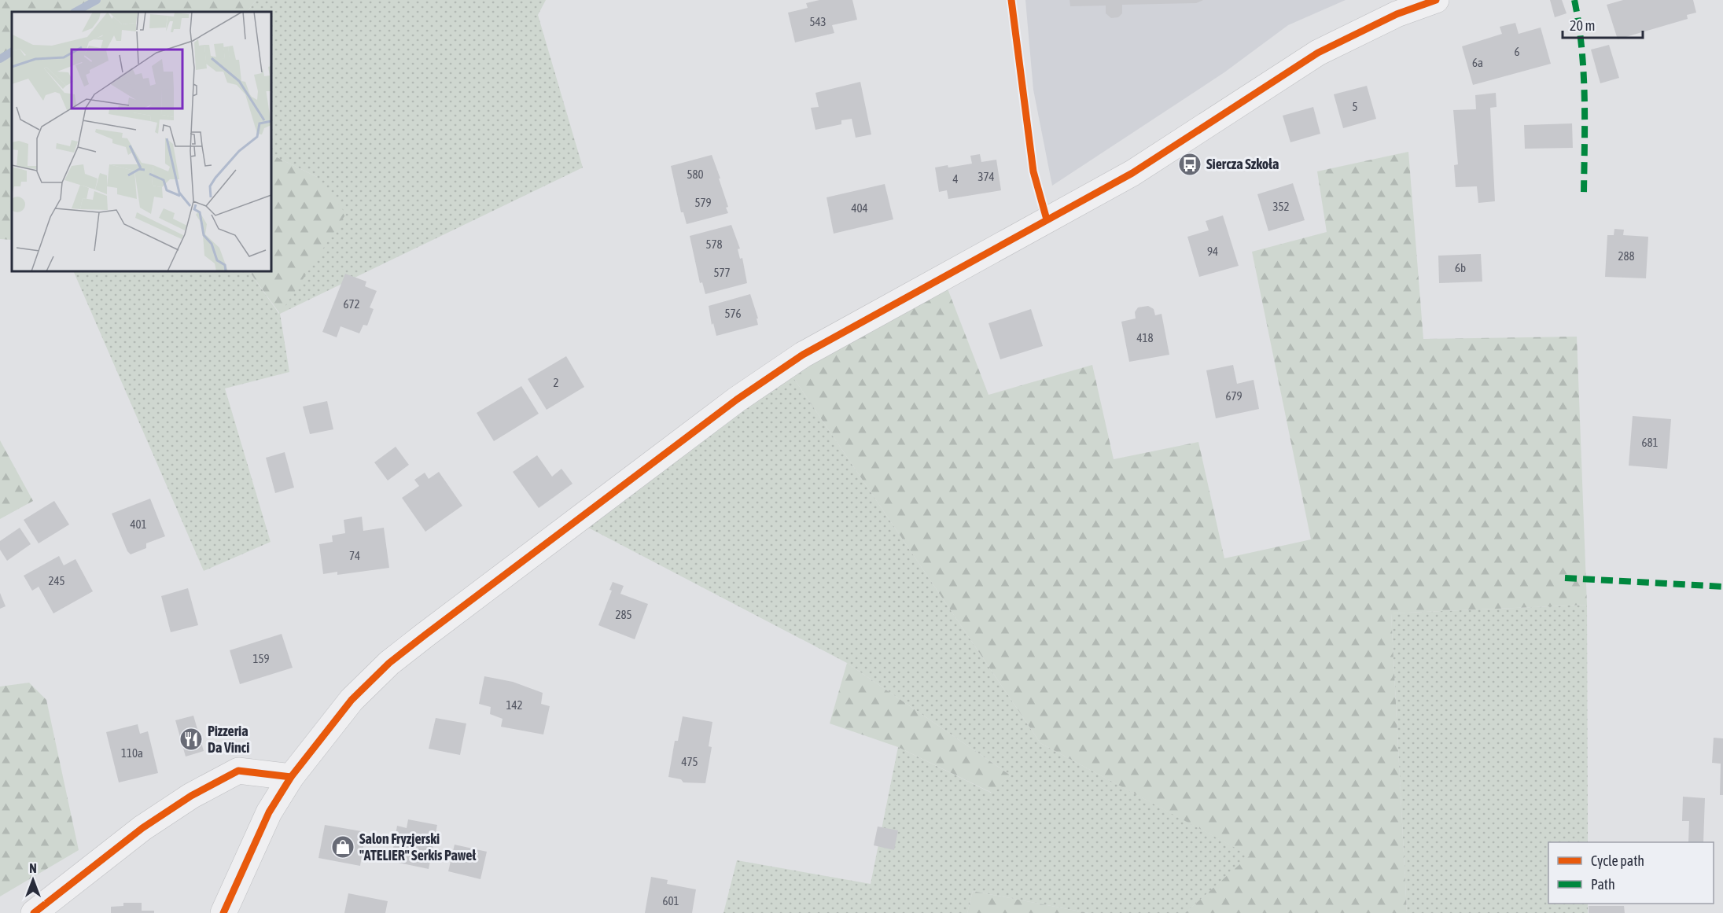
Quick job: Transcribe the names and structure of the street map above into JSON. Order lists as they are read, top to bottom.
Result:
{
  "places": {
    "bus stop": ["Siercza Szkoła"],
    "restaurant": ["Pizzeria Da Vinci"],
    "shop": ["Salon Fryzjerski \"ATELIER\" Serkis Paweł"]
  },
  "house_numbers": [
    "543",
    "6",
    "6a",
    "5",
    "580",
    "374",
    "4",
    "579",
    "352",
    "404",
    "578",
    "94",
    "288",
    "6b",
    "577",
    "672",
    "576",
    "418",
    "2",
    "679",
    "681",
    "401",
    "74",
    "245",
    "285",
    "159",
    "142",
    "110a",
    "475",
    "601"
  ],
  "legend": ["Cycle path", "Path"],
  "scale_bar": "20 m",
  "north": "top"
}
